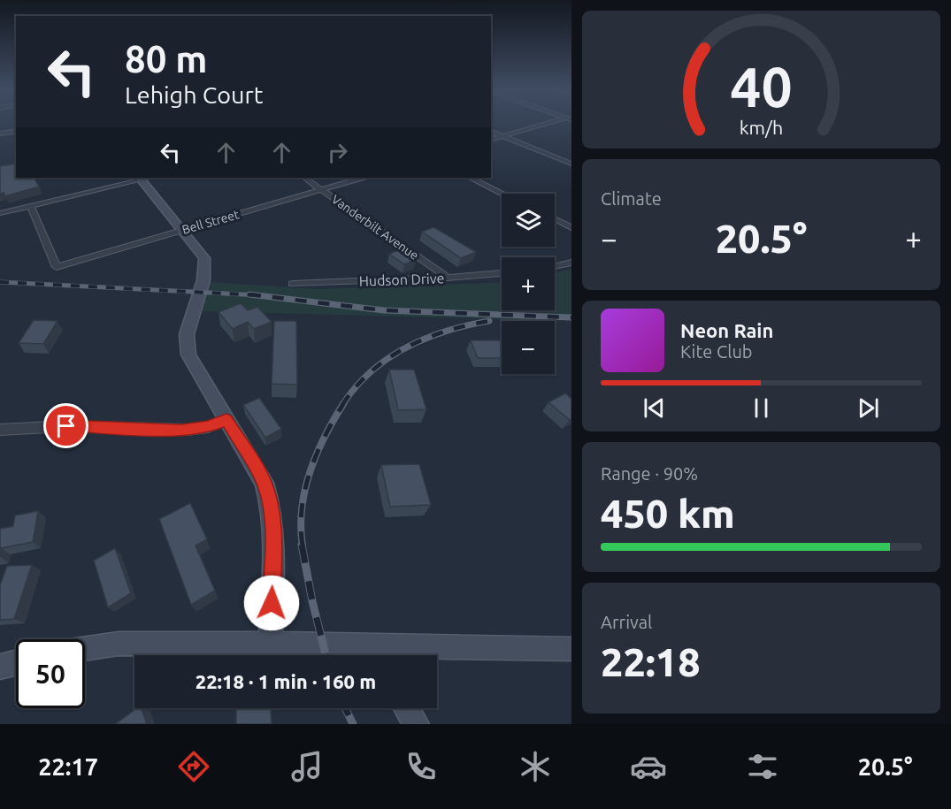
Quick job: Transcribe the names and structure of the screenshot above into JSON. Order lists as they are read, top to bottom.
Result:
{
  "streets": {
    "street": ["Bell Street", "Vanderbilt Avenue", "Hudson Drive"]
  },
  "crossings": [
    ["Bell Street", "Vanderbilt Avenue"],
    ["Vanderbilt Avenue", "Hudson Drive"]
  ],
  "page": {
    "turn": ["80 m", "Lehigh Court"],
    "tile": [
      "Climate",
      ["Range · 90%", "450 km"],
      ["Arrival", "22:18"]
    ],
    "map_buttons": ["+", "−"],
    "heat": ["−", "20.5°", "+"],
    "song": ["Neon Rain", "Kite Club"],
    "limit": "50",
    "trip": "22:18 · 1 min · 160 m",
    "tabs": ["22:17", "20.5°"],
    "gauge": ["40", "km/h"]
  }
}
